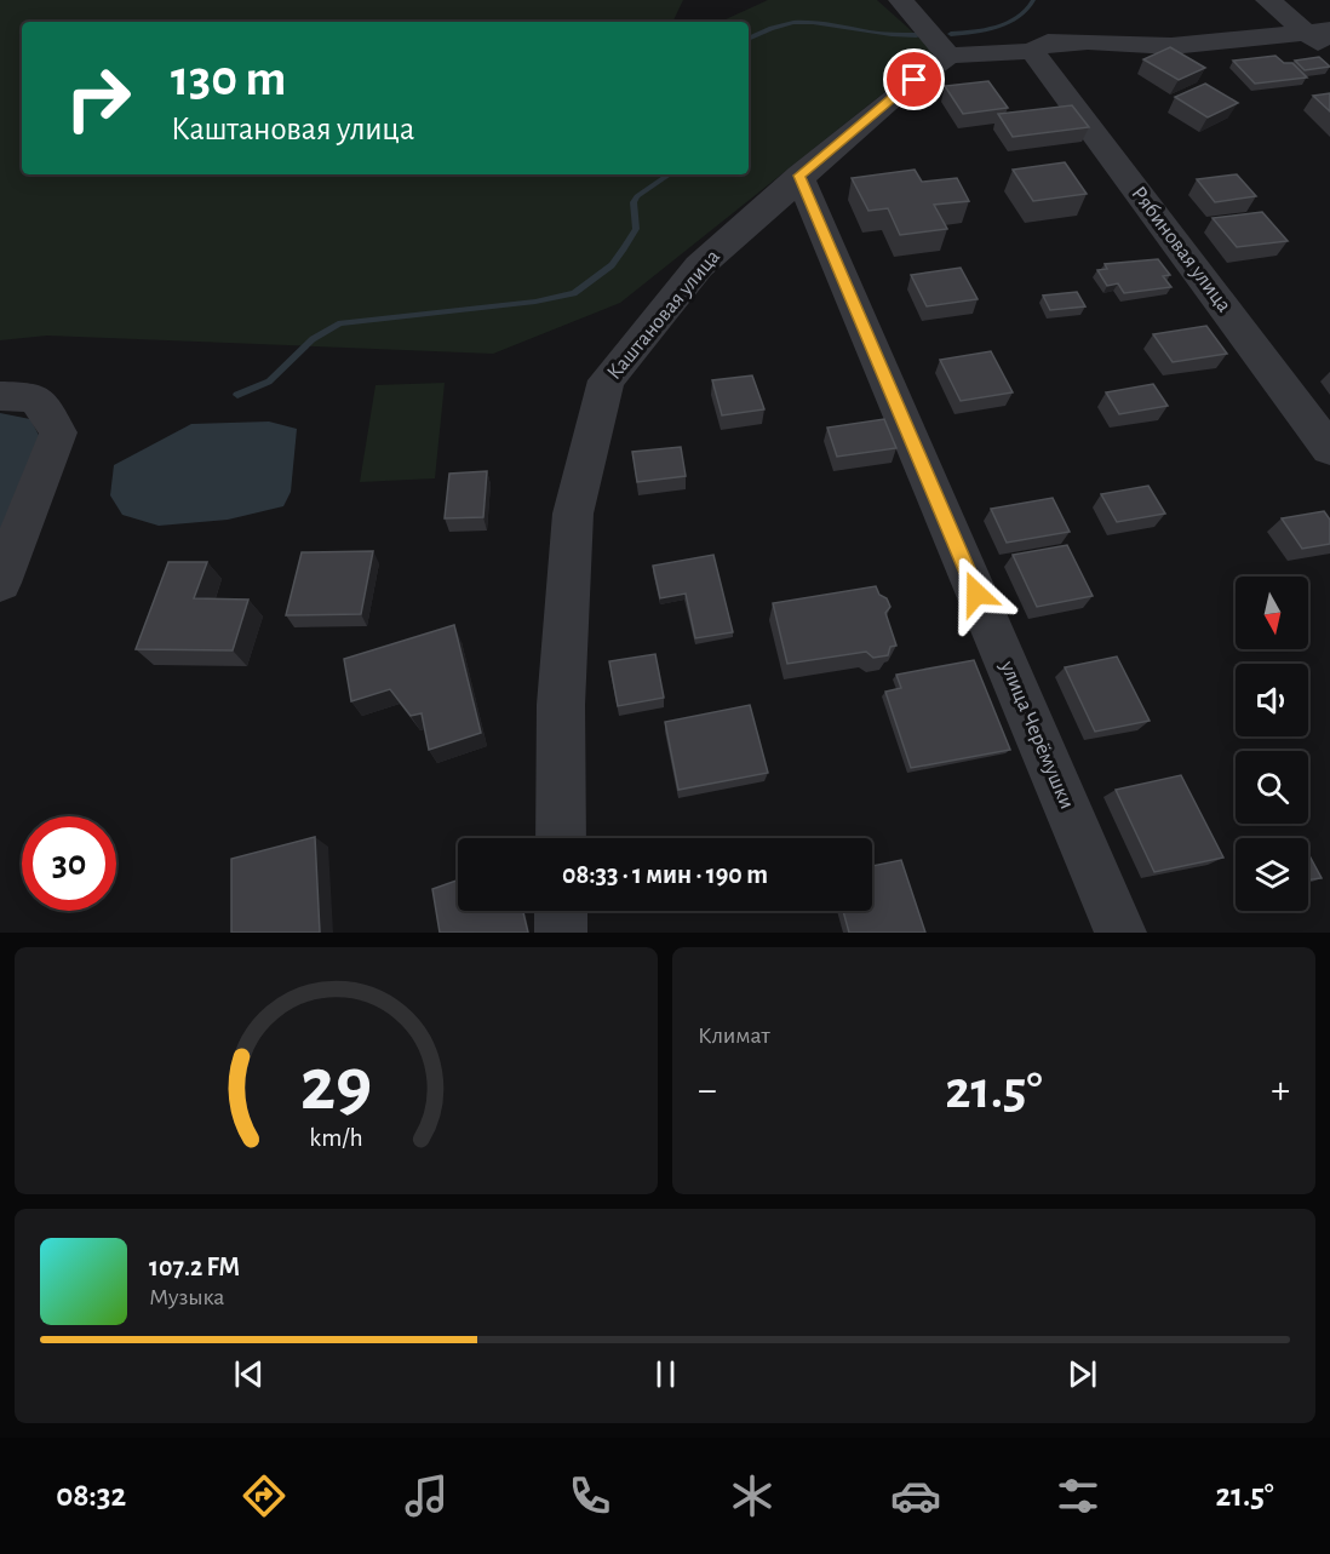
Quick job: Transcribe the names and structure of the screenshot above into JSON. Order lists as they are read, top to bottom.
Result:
{
  "streets": {
    "street": ["Рябиновая улица", "Каштановая улица", "улица Черёмушки"]
  },
  "crossings": [
    ["Каштановая улица", "улица Черёмушки"]
  ],
  "north": "bottom",
  "page": {
    "turn": ["130 m", "Каштановая улица"],
    "limit": "30",
    "trip": "08:33 · 1 мин · 190 m",
    "tile": "Климат",
    "heat": ["−", "21.5°", "+"],
    "song": ["107.2 FM", "Музыка"],
    "tabs": ["08:32", "21.5°"],
    "gauge": ["29", "km/h"]
  }
}
